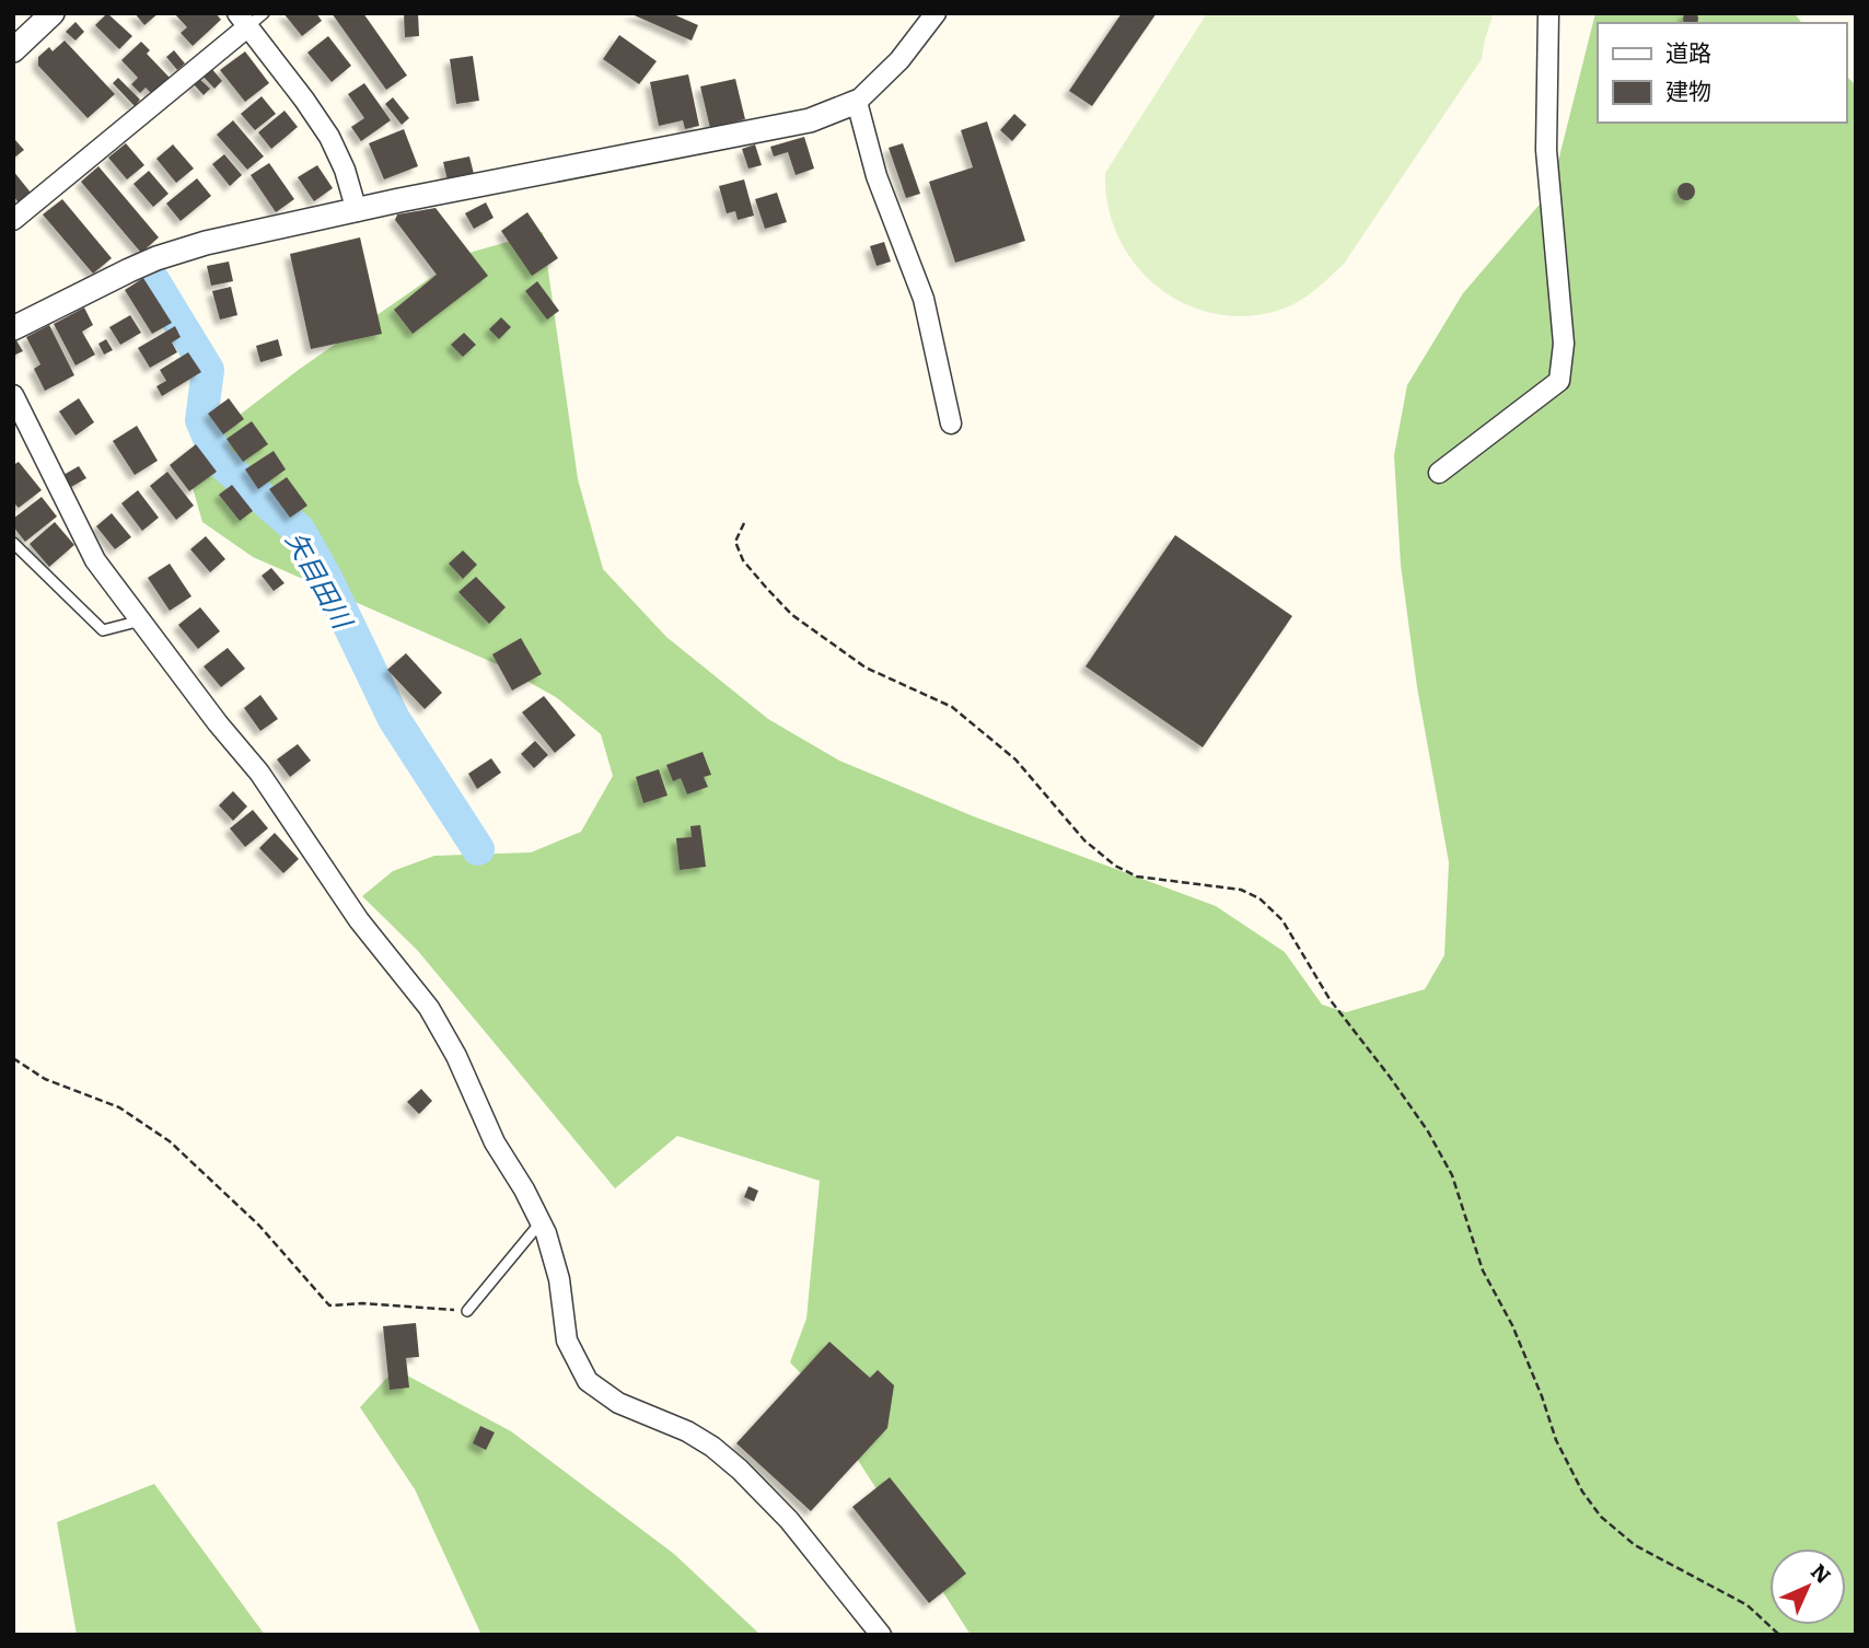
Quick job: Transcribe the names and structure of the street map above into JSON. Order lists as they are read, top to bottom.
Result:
{
  "water": ["矢目田川"],
  "legend": ["道路", "建物"],
  "north": "top right"
}
